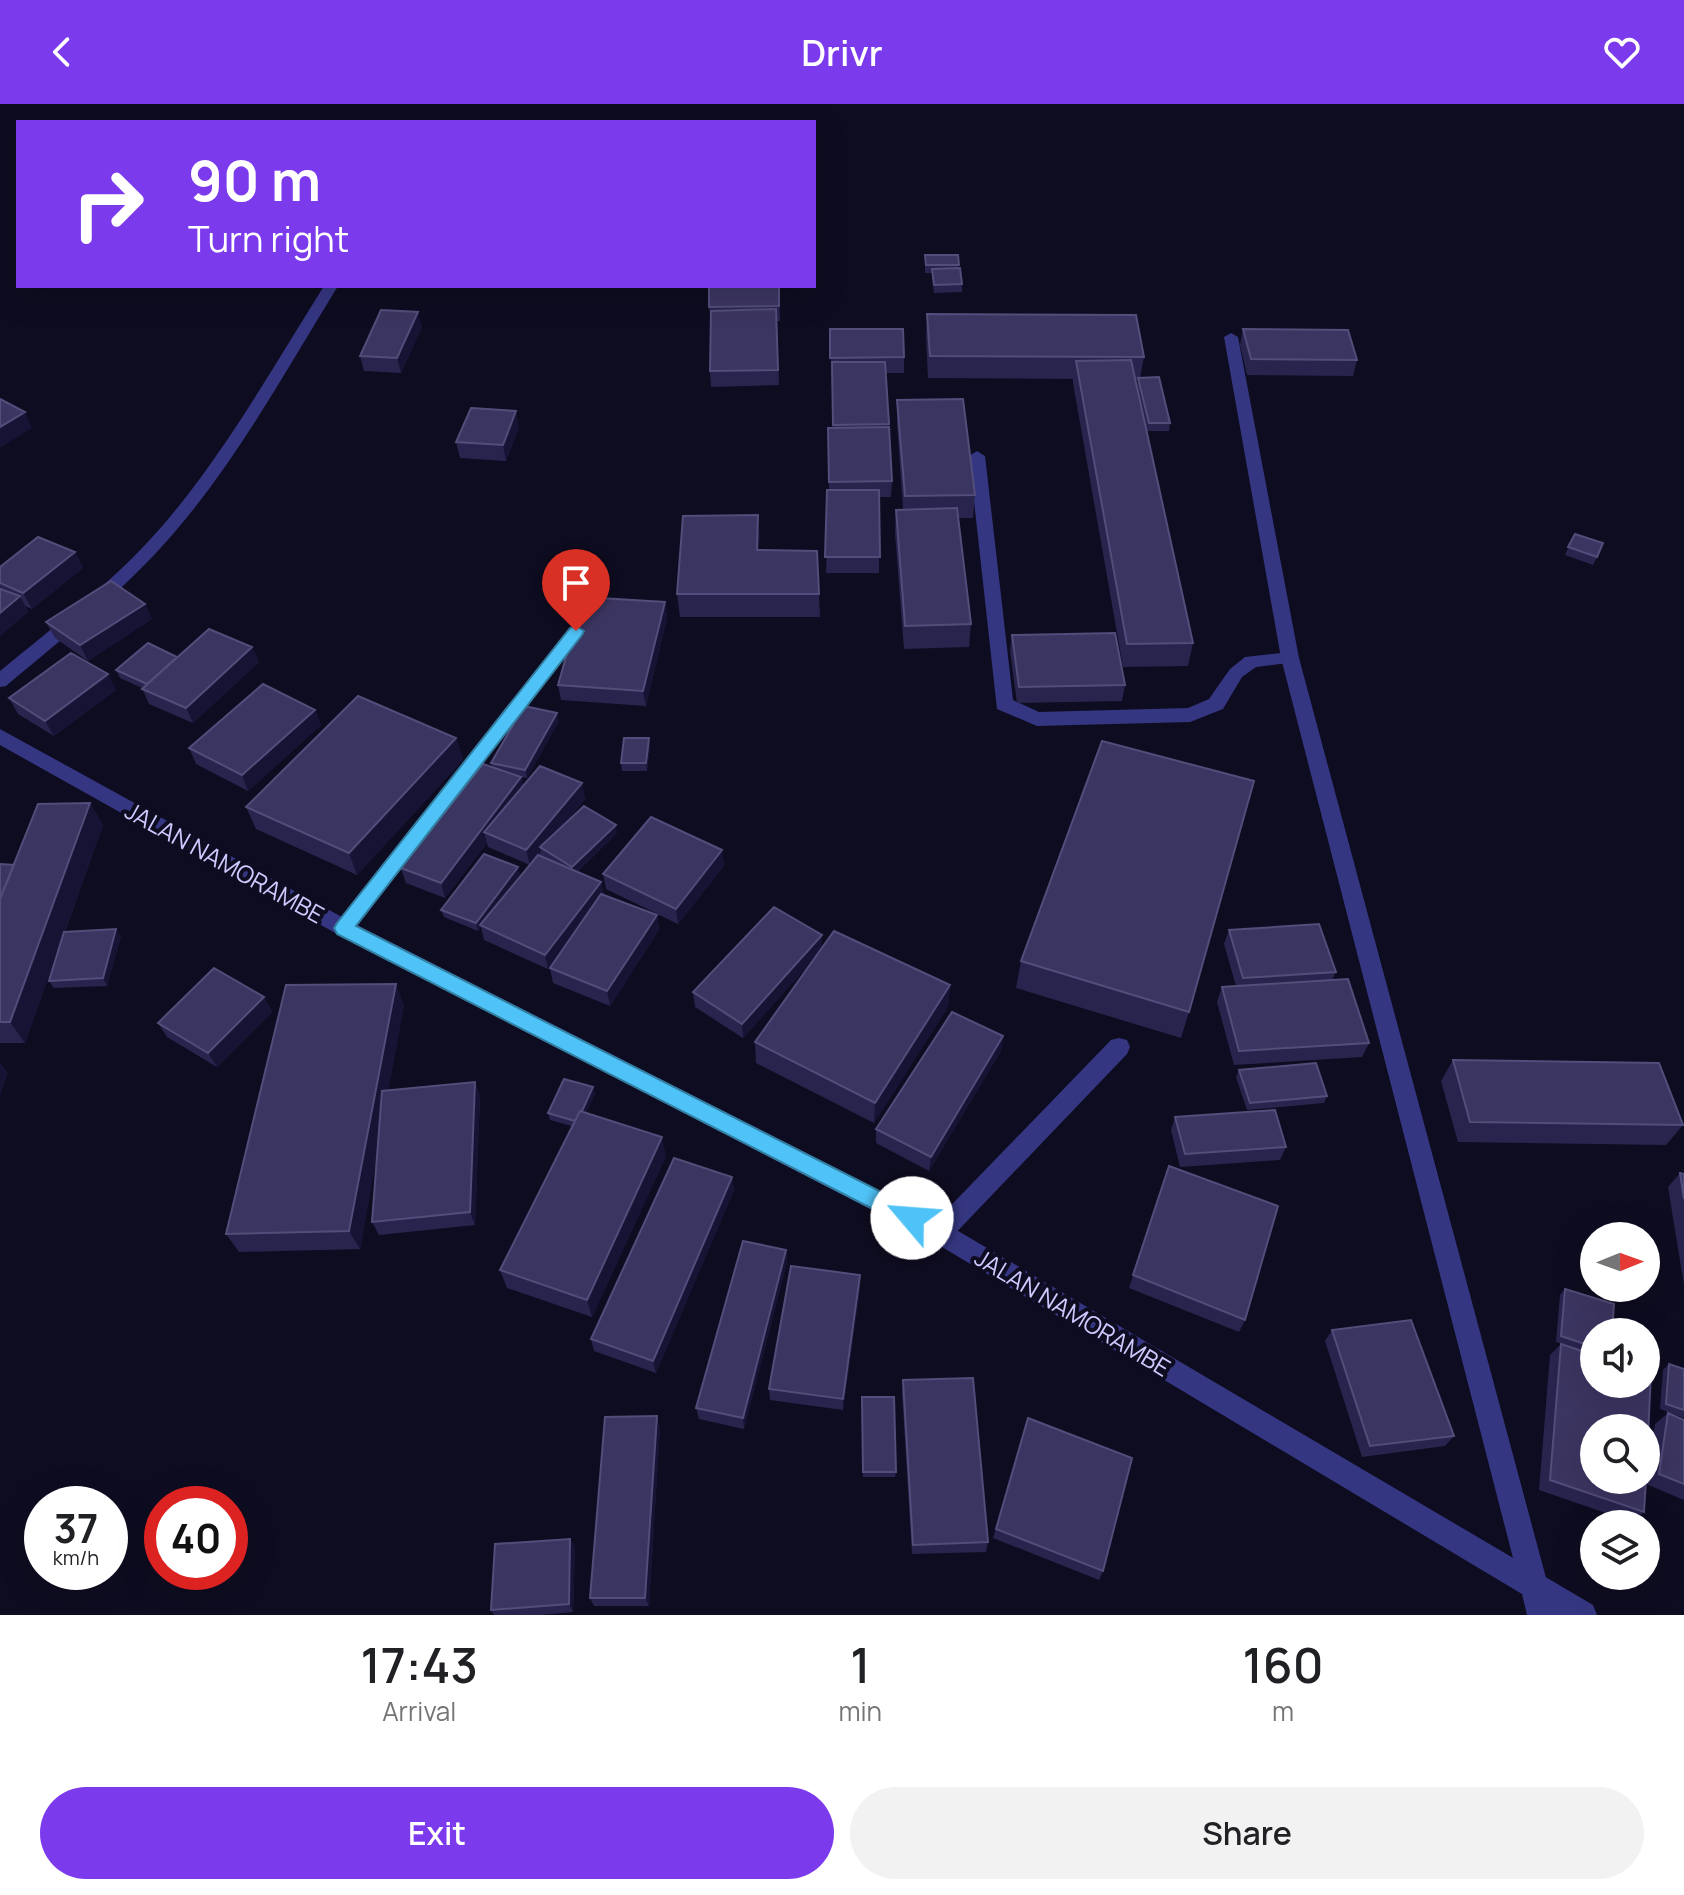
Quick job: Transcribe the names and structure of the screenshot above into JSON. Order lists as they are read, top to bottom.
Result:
{
  "streets": {
    "street": ["JALAN NAMORAMBE"]
  },
  "north": "right",
  "page": {
    "header": "Drivr",
    "turn": ["90 m", "Turn right"],
    "speed": "37 km/h",
    "limit": "40",
    "eta": [
      "17:43",
      "Arrival",
      "1",
      "min",
      "160",
      "m"
    ],
    "buttons": ["Exit", "Share"]
  }
}
